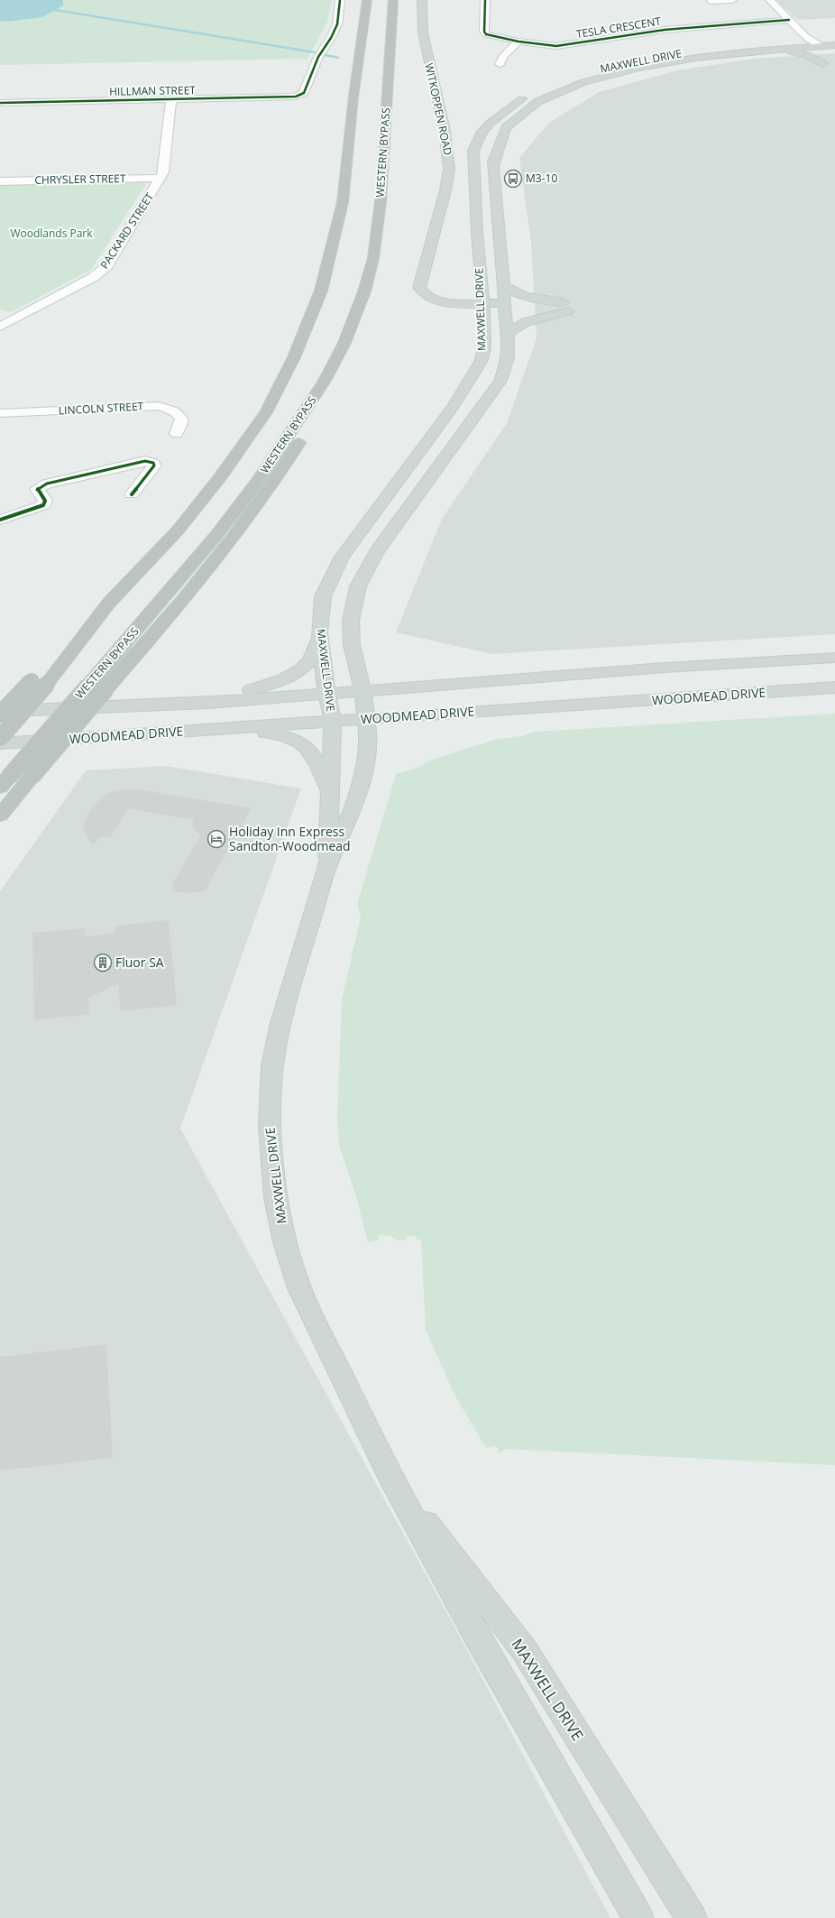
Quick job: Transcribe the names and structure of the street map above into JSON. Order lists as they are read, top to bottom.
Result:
{
  "streets": {
    "highway": ["WESTERN BYPASS"],
    "main road": ["MAXWELL DRIVE", "WITKOPPEN ROAD", "WOODMEAD DRIVE"],
    "street": [
      "TESLA CRESCENT",
      "HILLMAN STREET",
      "CHRYSLER STREET",
      "PACKARD STREET",
      "LINCOLN STREET"
    ]
  },
  "crossings": [
    ["MAXWELL DRIVE", "WITKOPPEN ROAD"],
    ["MAXWELL DRIVE", "WOODMEAD DRIVE"],
    ["HILLMAN STREET", "PACKARD STREET"],
    ["CHRYSLER STREET", "PACKARD STREET"]
  ],
  "parks": ["Woodlands Park"],
  "places": {
    "bus stop": ["M3-10"],
    "hotel": ["Holiday Inn Express Sandton-Woodmead"],
    "building": ["Fluor SA"]
  }
}
